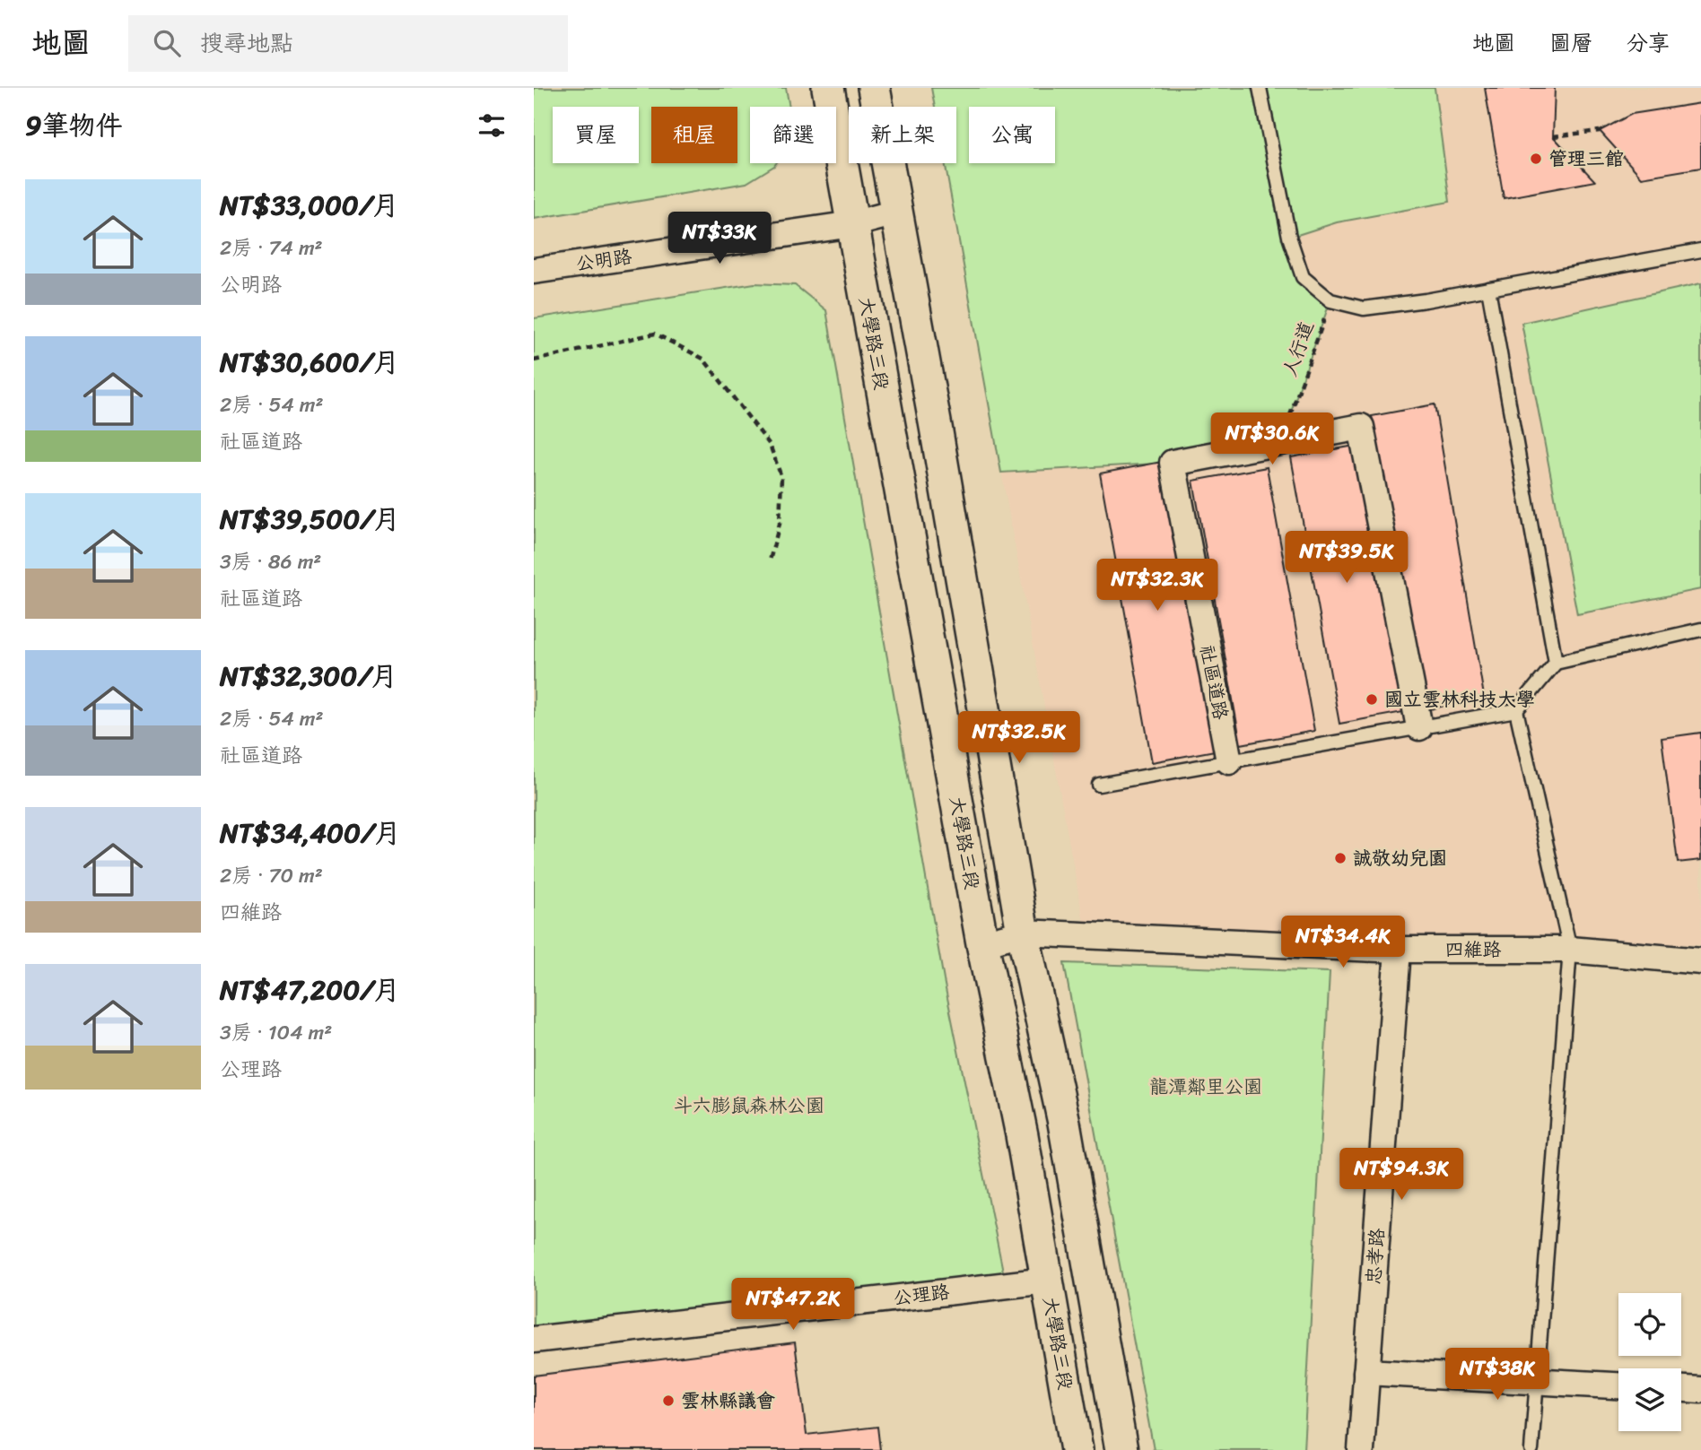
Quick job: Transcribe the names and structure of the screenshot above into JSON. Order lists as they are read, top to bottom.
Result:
{
  "streets": {
    "street": [
      "公明路",
      "大學路三段",
      "社區道路",
      "四維路",
      "忠孝路",
      "公理路"
    ],
    "path": ["人行道"]
  },
  "crossings": [
    ["公明路", "大學路三段"],
    ["大學路三段", "四維路"],
    ["大學路三段", "公理路"],
    ["人行道", "社區道路"],
    ["四維路", "忠孝路"]
  ],
  "parks": ["龍潭鄰里公園", "斗六膨鼠森林公園"],
  "places": [
    "管理三館",
    "國立雲林科技大學",
    "誠敬幼兒園",
    "雲林縣議會"
  ],
  "page": {
    "header": "地圖",
    "search": "搜尋地點",
    "nav": ["地圖", "圖層", "分享"],
    "heading": "9筆物件",
    "chip": [
      "買屋",
      "租屋",
      "篩選",
      "新上架",
      "公寓"
    ],
    "list": [
      {
        "name": "NT$33,000/月",
        "note": "2房 · 74 m² · 公明路"
      },
      {
        "name": "NT$30,600/月",
        "note": "2房 · 54 m² · 社區道路"
      },
      {
        "name": "NT$39,500/月",
        "note": "3房 · 86 m² · 社區道路"
      },
      {
        "name": "NT$32,300/月",
        "note": "2房 · 54 m² · 社區道路"
      },
      {
        "name": "NT$34,400/月",
        "note": "2房 · 70 m² · 四維路"
      },
      {
        "name": "NT$47,200/月",
        "note": "3房 · 104 m² · 公理路"
      }
    ],
    "price": [
      "NT$33K",
      "NT$30.6K",
      "NT$39.5K",
      "NT$32.3K",
      "NT$32.5K",
      "NT$34.4K",
      "NT$94.3K",
      "NT$47.2K",
      "NT$38K"
    ]
  }
}
